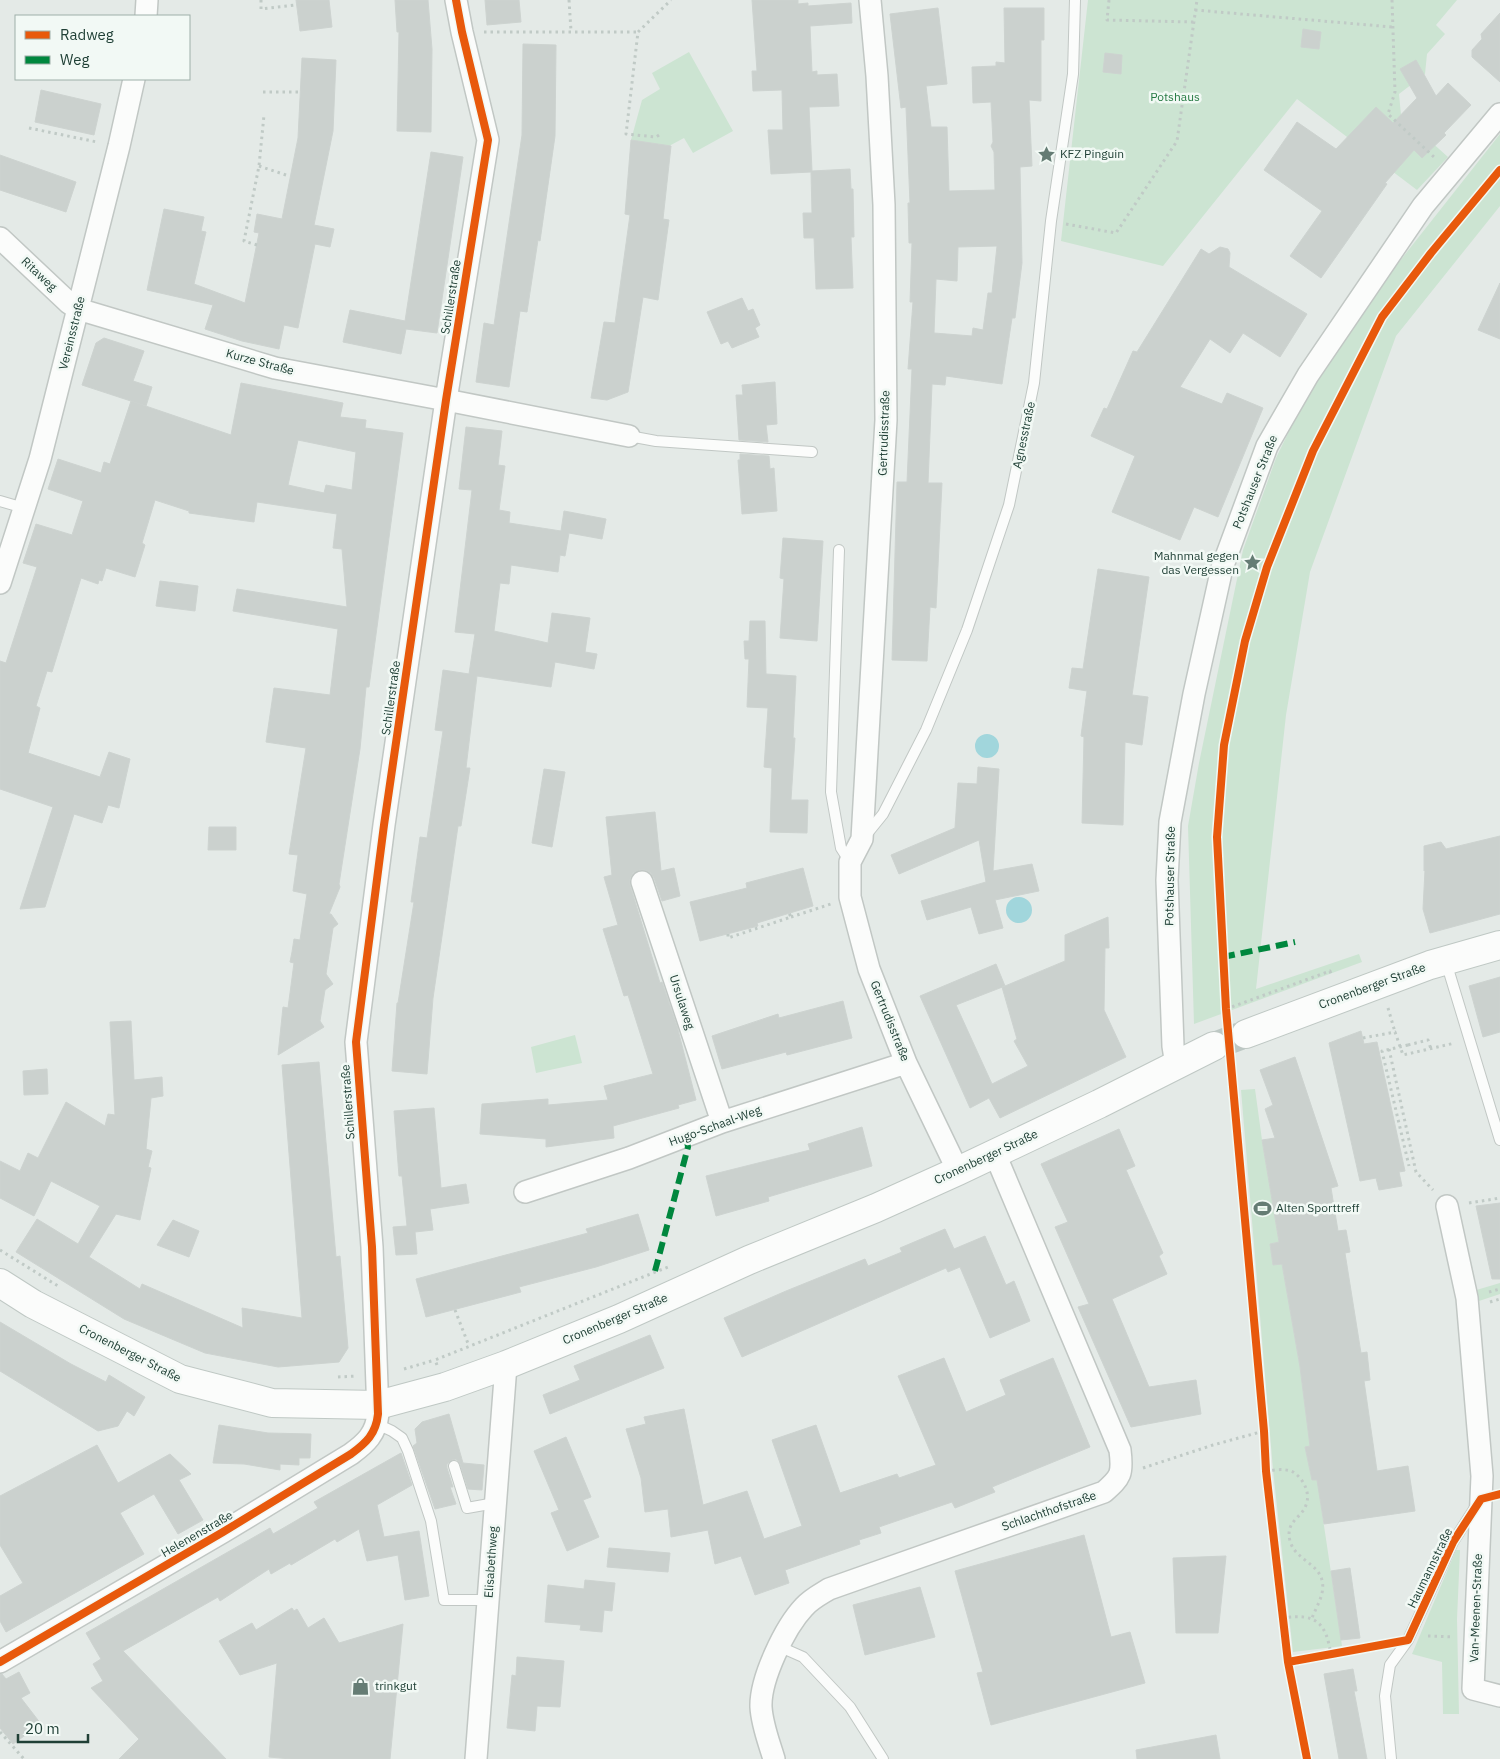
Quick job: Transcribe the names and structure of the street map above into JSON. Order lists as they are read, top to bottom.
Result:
{
  "streets": {
    "main road": ["Cronenberger Straße"],
    "street": [
      "Ritaweg",
      "Schillerstraße",
      "Vereinsstraße",
      "Kurze Straße",
      "Gertrudisstraße",
      "Potshauser Straße",
      "Ursulaweg",
      "Hugo-Schaal-Weg",
      "Schlachthofstraße",
      "Helenenstraße",
      "Elisabethweg",
      "Van-Meenen-Straße"
    ],
    "lane": ["Agnesstraße", "Haumannstraße"]
  },
  "crossings": [
    ["Ritaweg", "Vereinsstraße"],
    ["Ritaweg", "Kurze Straße"],
    ["Schillerstraße", "Kurze Straße"],
    ["Schillerstraße", "Cronenberger Straße"],
    ["Schillerstraße", "Helenenstraße"],
    ["Vereinsstraße", "Kurze Straße"],
    ["Gertrudisstraße", "Agnesstraße"],
    ["Gertrudisstraße", "Cronenberger Straße"],
    ["Gertrudisstraße", "Hugo-Schaal-Weg"],
    ["Potshauser Straße", "Cronenberger Straße"],
    ["Cronenberger Straße", "Helenenstraße"],
    ["Cronenberger Straße", "Elisabethweg"],
    ["Ursulaweg", "Hugo-Schaal-Weg"],
    ["Haumannstraße", "Van-Meenen-Straße"]
  ],
  "parks": ["Potshaus"],
  "places": {
    "place": ["KFZ Pinguin", "Mahnmal gegen das Vergessen"],
    "sports": ["Alten Sporttreff"],
    "shop": ["trinkgut"]
  },
  "legend": ["Radweg", "Weg"],
  "scale_bar": "20 m"
}
